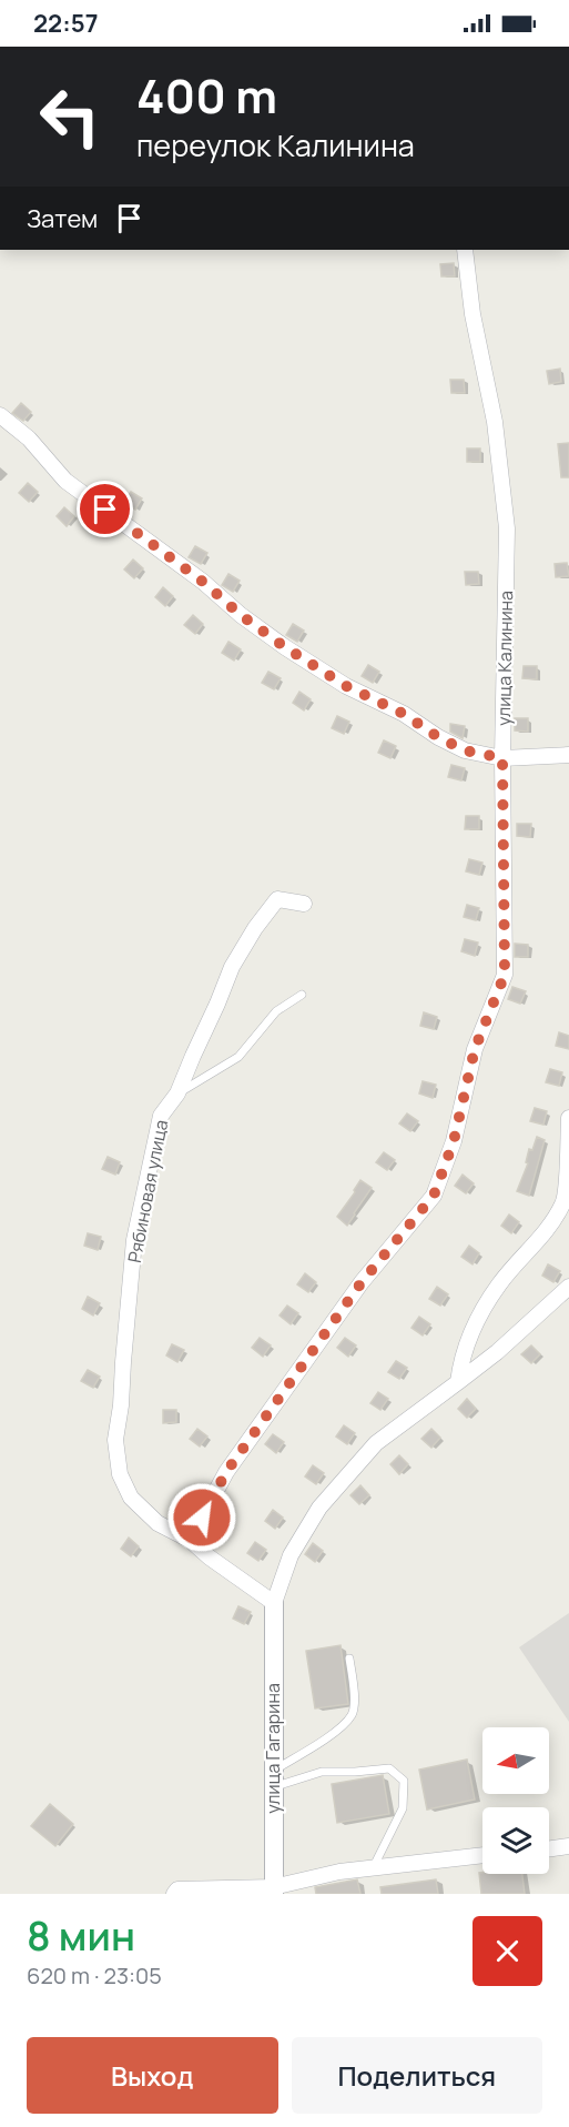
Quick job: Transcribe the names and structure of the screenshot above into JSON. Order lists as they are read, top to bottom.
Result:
{
  "streets": {
    "street": ["улица Калинина", "Рябиновая улица", "улица Гагарина"]
  },
  "crossings": [
    ["улица Калинина", "Рябиновая улица"]
  ],
  "north": "left",
  "page": {
    "status": "22:57",
    "turn": ["400 m", "переулок Калинина"],
    "then": "Затем",
    "heading": ["8 мин", "620 m · 23:05"],
    "buttons": ["Выход", "Поделиться"]
  }
}
